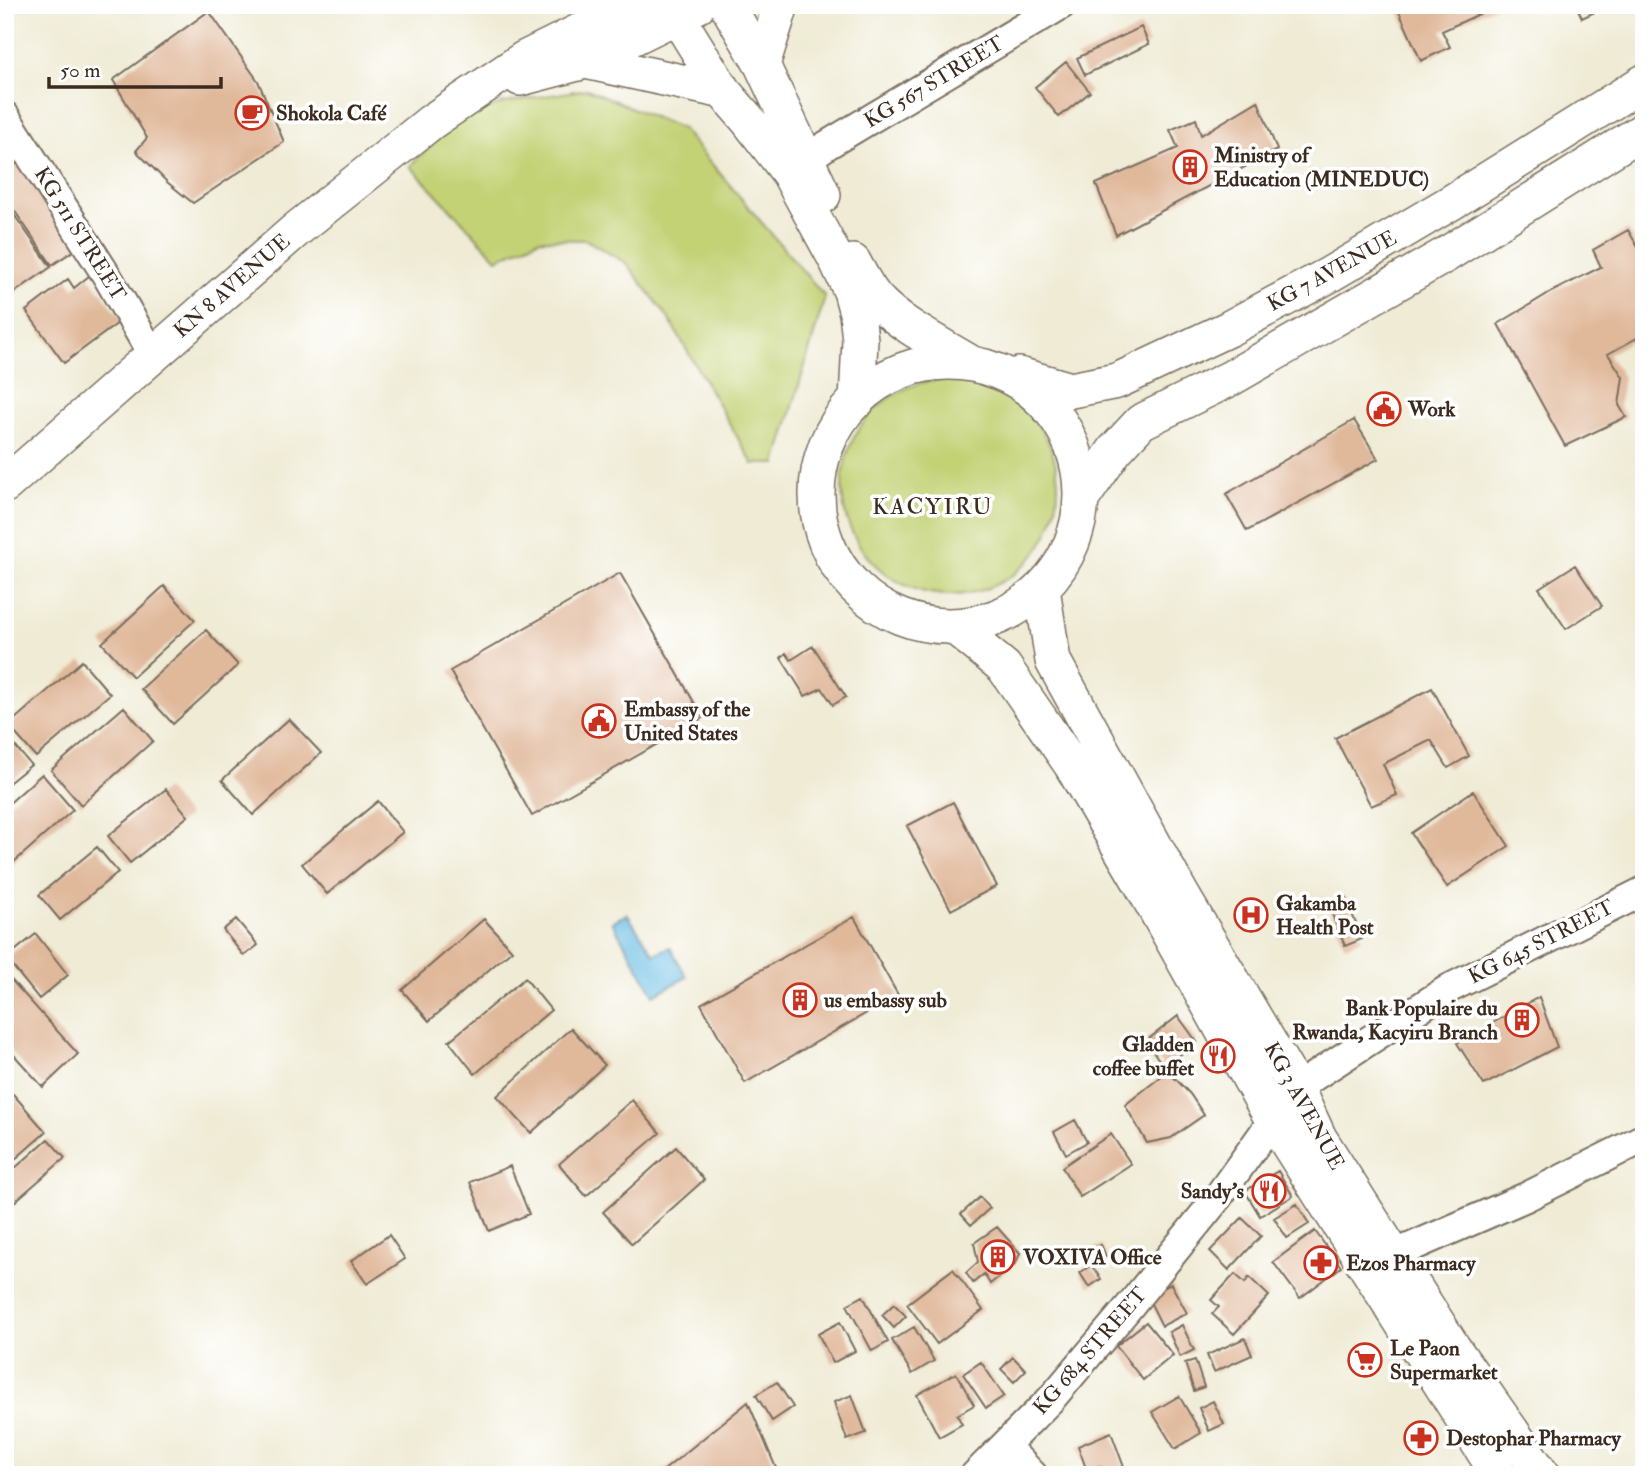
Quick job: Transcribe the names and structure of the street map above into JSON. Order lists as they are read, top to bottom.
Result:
{
  "streets": {
    "main road": ["KG 7 AVENUE", "KN 8 AVENUE", "KG 3 AVENUE"],
    "street": [
      "KG 567 STREET",
      "KG 511 STREET",
      "KG 645 STREET",
      "KG 684 STREET"
    ]
  },
  "crossings": [
    ["KG 567 STREET", "KN 8 AVENUE"],
    ["KG 511 STREET", "KN 8 AVENUE"],
    ["KG 645 STREET", "KG 3 AVENUE"],
    ["KG 645 STREET", "KG 684 STREET"],
    ["KG 3 AVENUE", "KG 684 STREET"]
  ],
  "districts": ["KACYIRU"],
  "places": {
    "cafe": ["Shokola Café"],
    "building": [
      "Ministry of Education (MINEDUC)",
      "us embassy sub",
      "Bank Populaire du Rwanda, Kacyiru Branch",
      "VOXIVA Office"
    ],
    "public building": ["Work", "Embassy of the United States"],
    "hospital": ["Gakamba Health Post"],
    "restaurant": ["Gladden coffee buffet", "Sandy's"],
    "pharmacy": ["Ezos Pharmacy", "Destophar Pharmacy"],
    "supermarket": ["Le Paon Supermarket"]
  },
  "scale_bar": "50 m"
}
